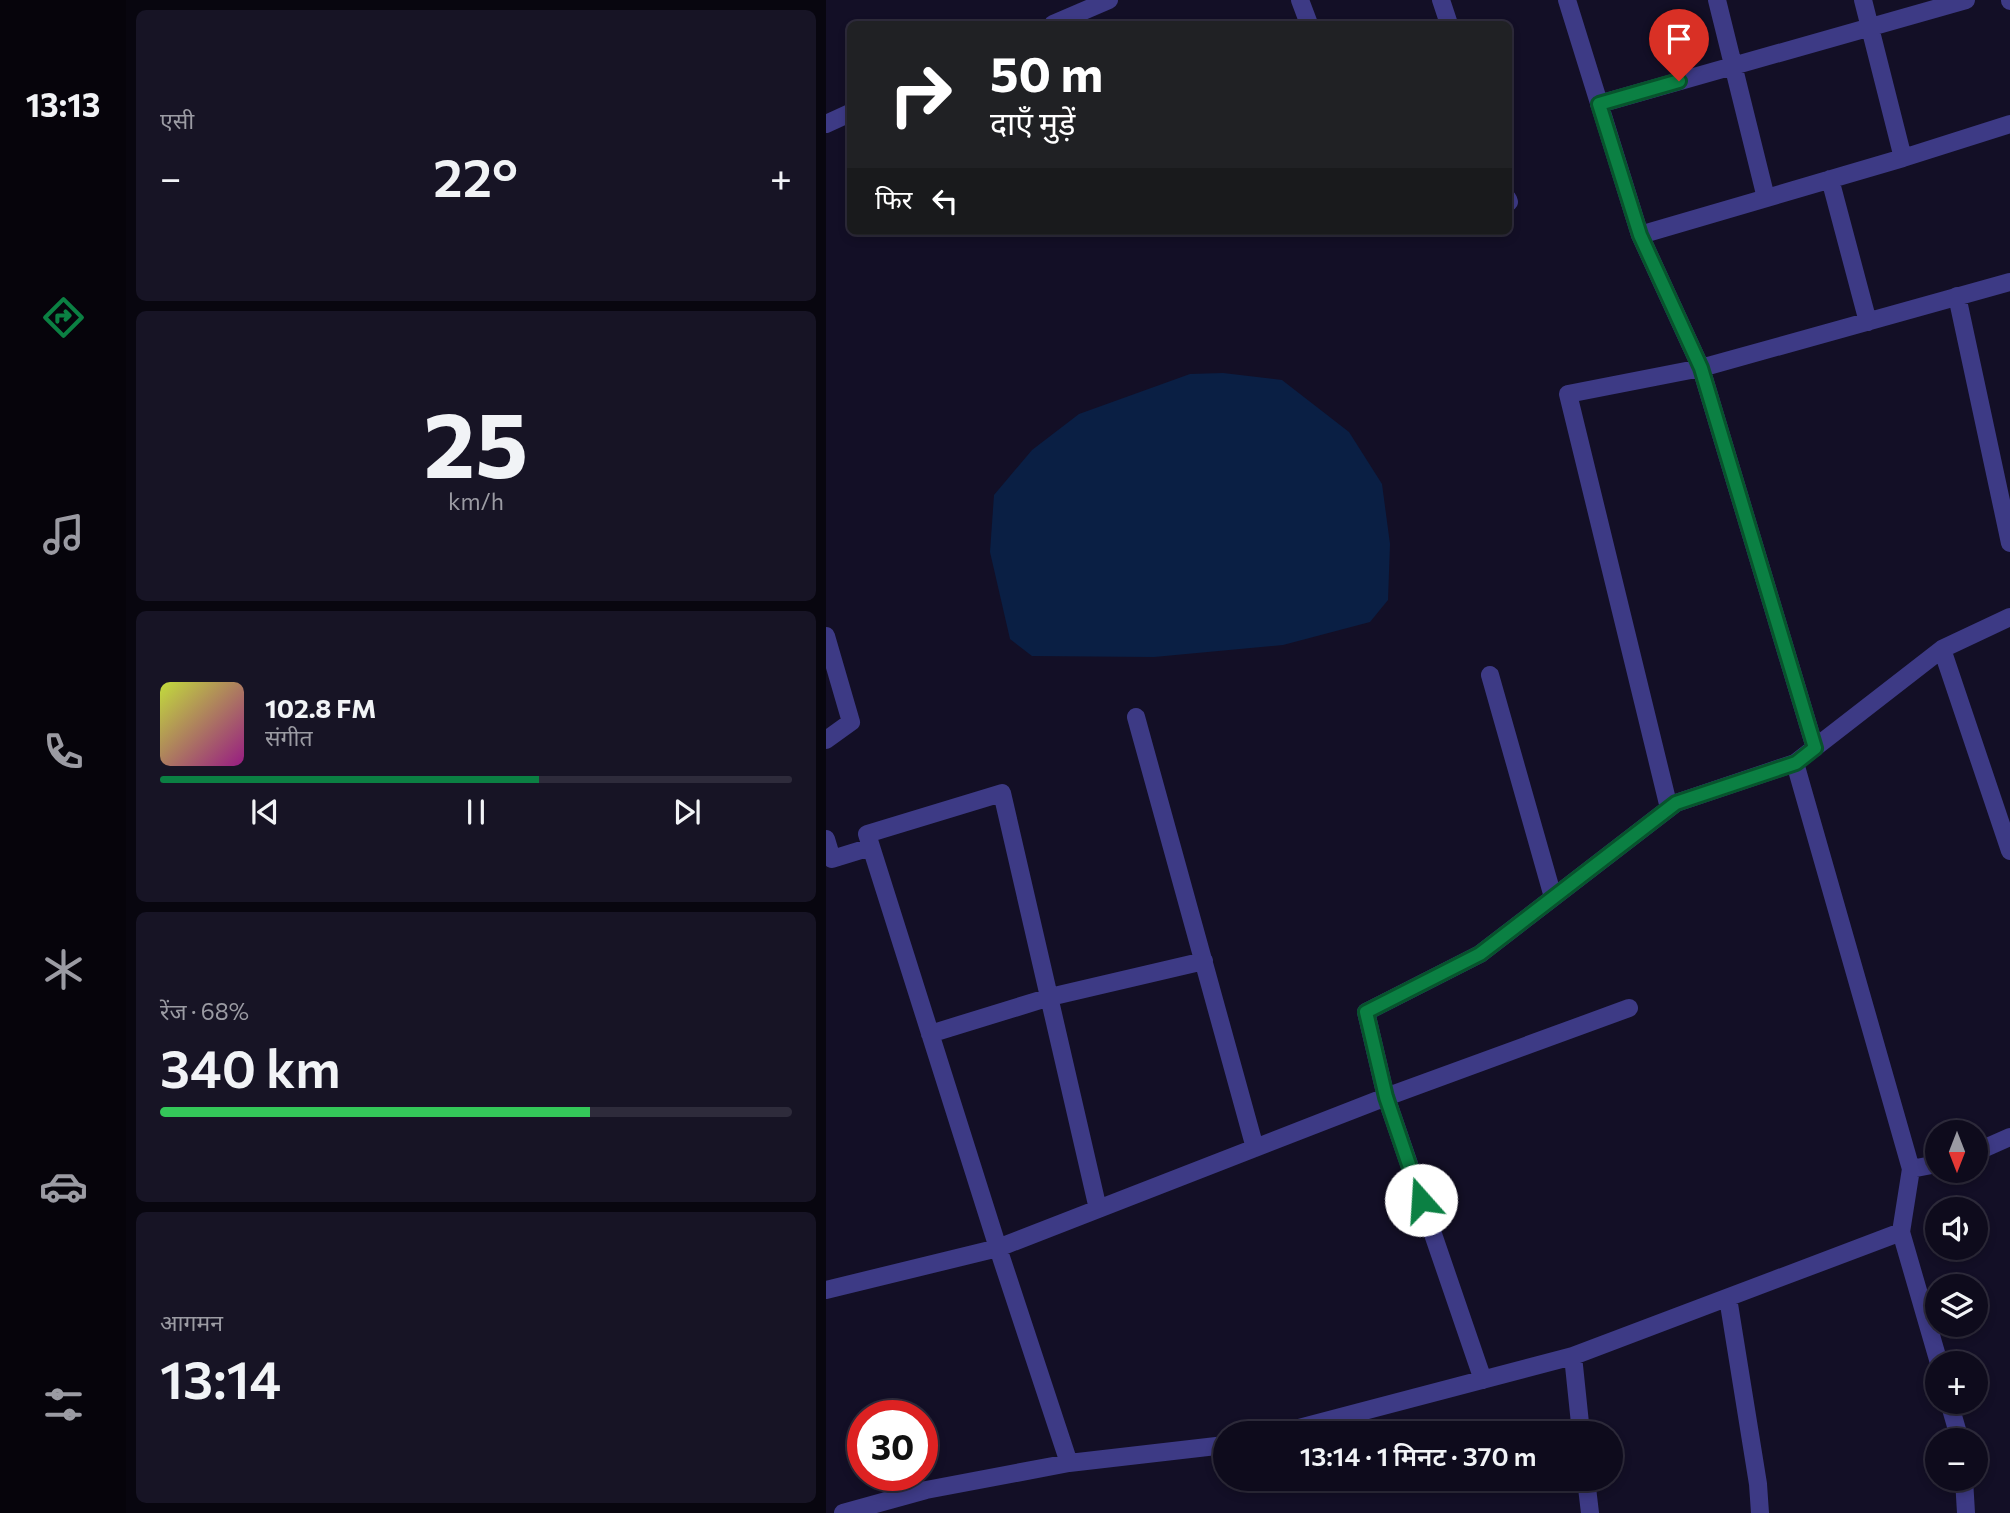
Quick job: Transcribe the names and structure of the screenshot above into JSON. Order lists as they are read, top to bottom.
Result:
{
  "north": "bottom",
  "page": {
    "tabs": "13:13",
    "tile": [
      "एसी",
      ["25", "km/h"],
      ["रेंज · 68%", "340 km"],
      ["आगमन", "13:14"]
    ],
    "turn": ["50 m", "दाएँ मुड़ें"],
    "heat": ["−", "22°", "+"],
    "then": "फिर",
    "song": ["102.8 FM", "संगीत"],
    "map_buttons": ["+", "−"],
    "limit": "30",
    "trip": "13:14 · 1 मिनट · 370 m"
  }
}
